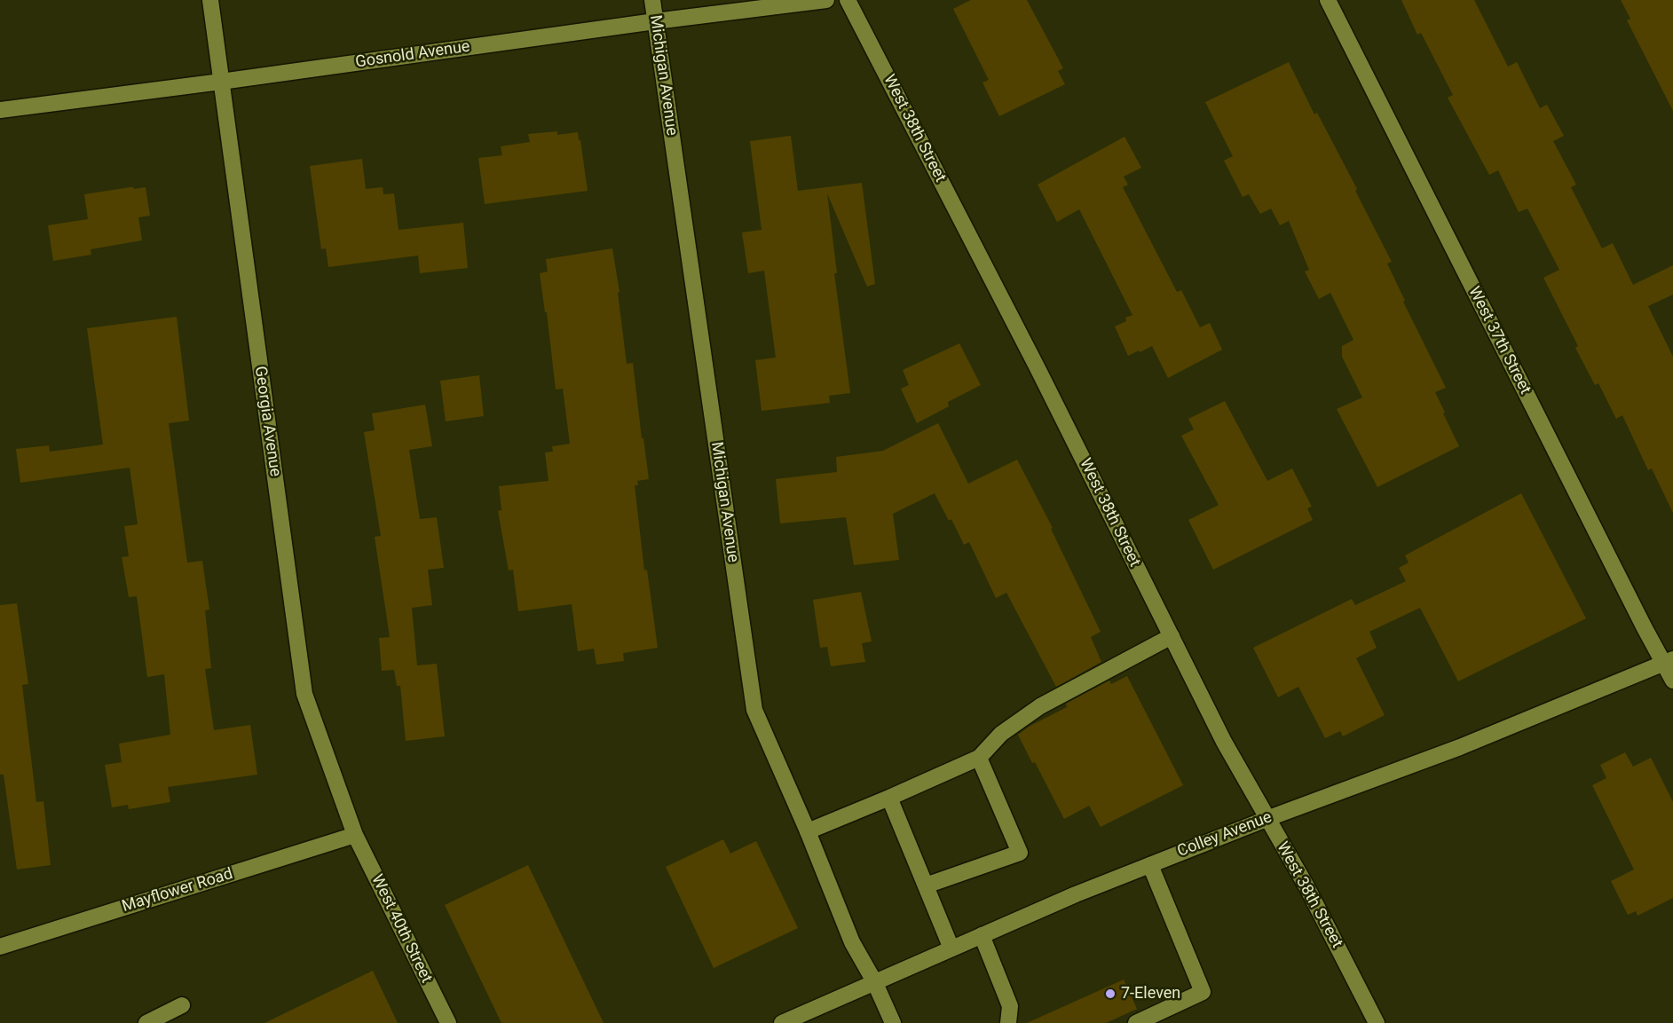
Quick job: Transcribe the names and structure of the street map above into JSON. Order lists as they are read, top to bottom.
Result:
{
  "streets": {
    "street": [
      "Gosnold Avenue",
      "Michigan Avenue",
      "West 38th Street",
      "West 37th Street",
      "Georgia Avenue",
      "Colley Avenue",
      "Mayflower Road",
      "West 40th Street"
    ]
  },
  "crossings": [
    ["Gosnold Avenue", "Michigan Avenue"],
    ["Gosnold Avenue", "Georgia Avenue"],
    ["Michigan Avenue", "Colley Avenue"],
    ["West 38th Street", "Colley Avenue"],
    ["West 37th Street", "Colley Avenue"],
    ["Georgia Avenue", "Mayflower Road"],
    ["Georgia Avenue", "West 40th Street"],
    ["Mayflower Road", "West 40th Street"]
  ],
  "places": ["7-Eleven"]
}
